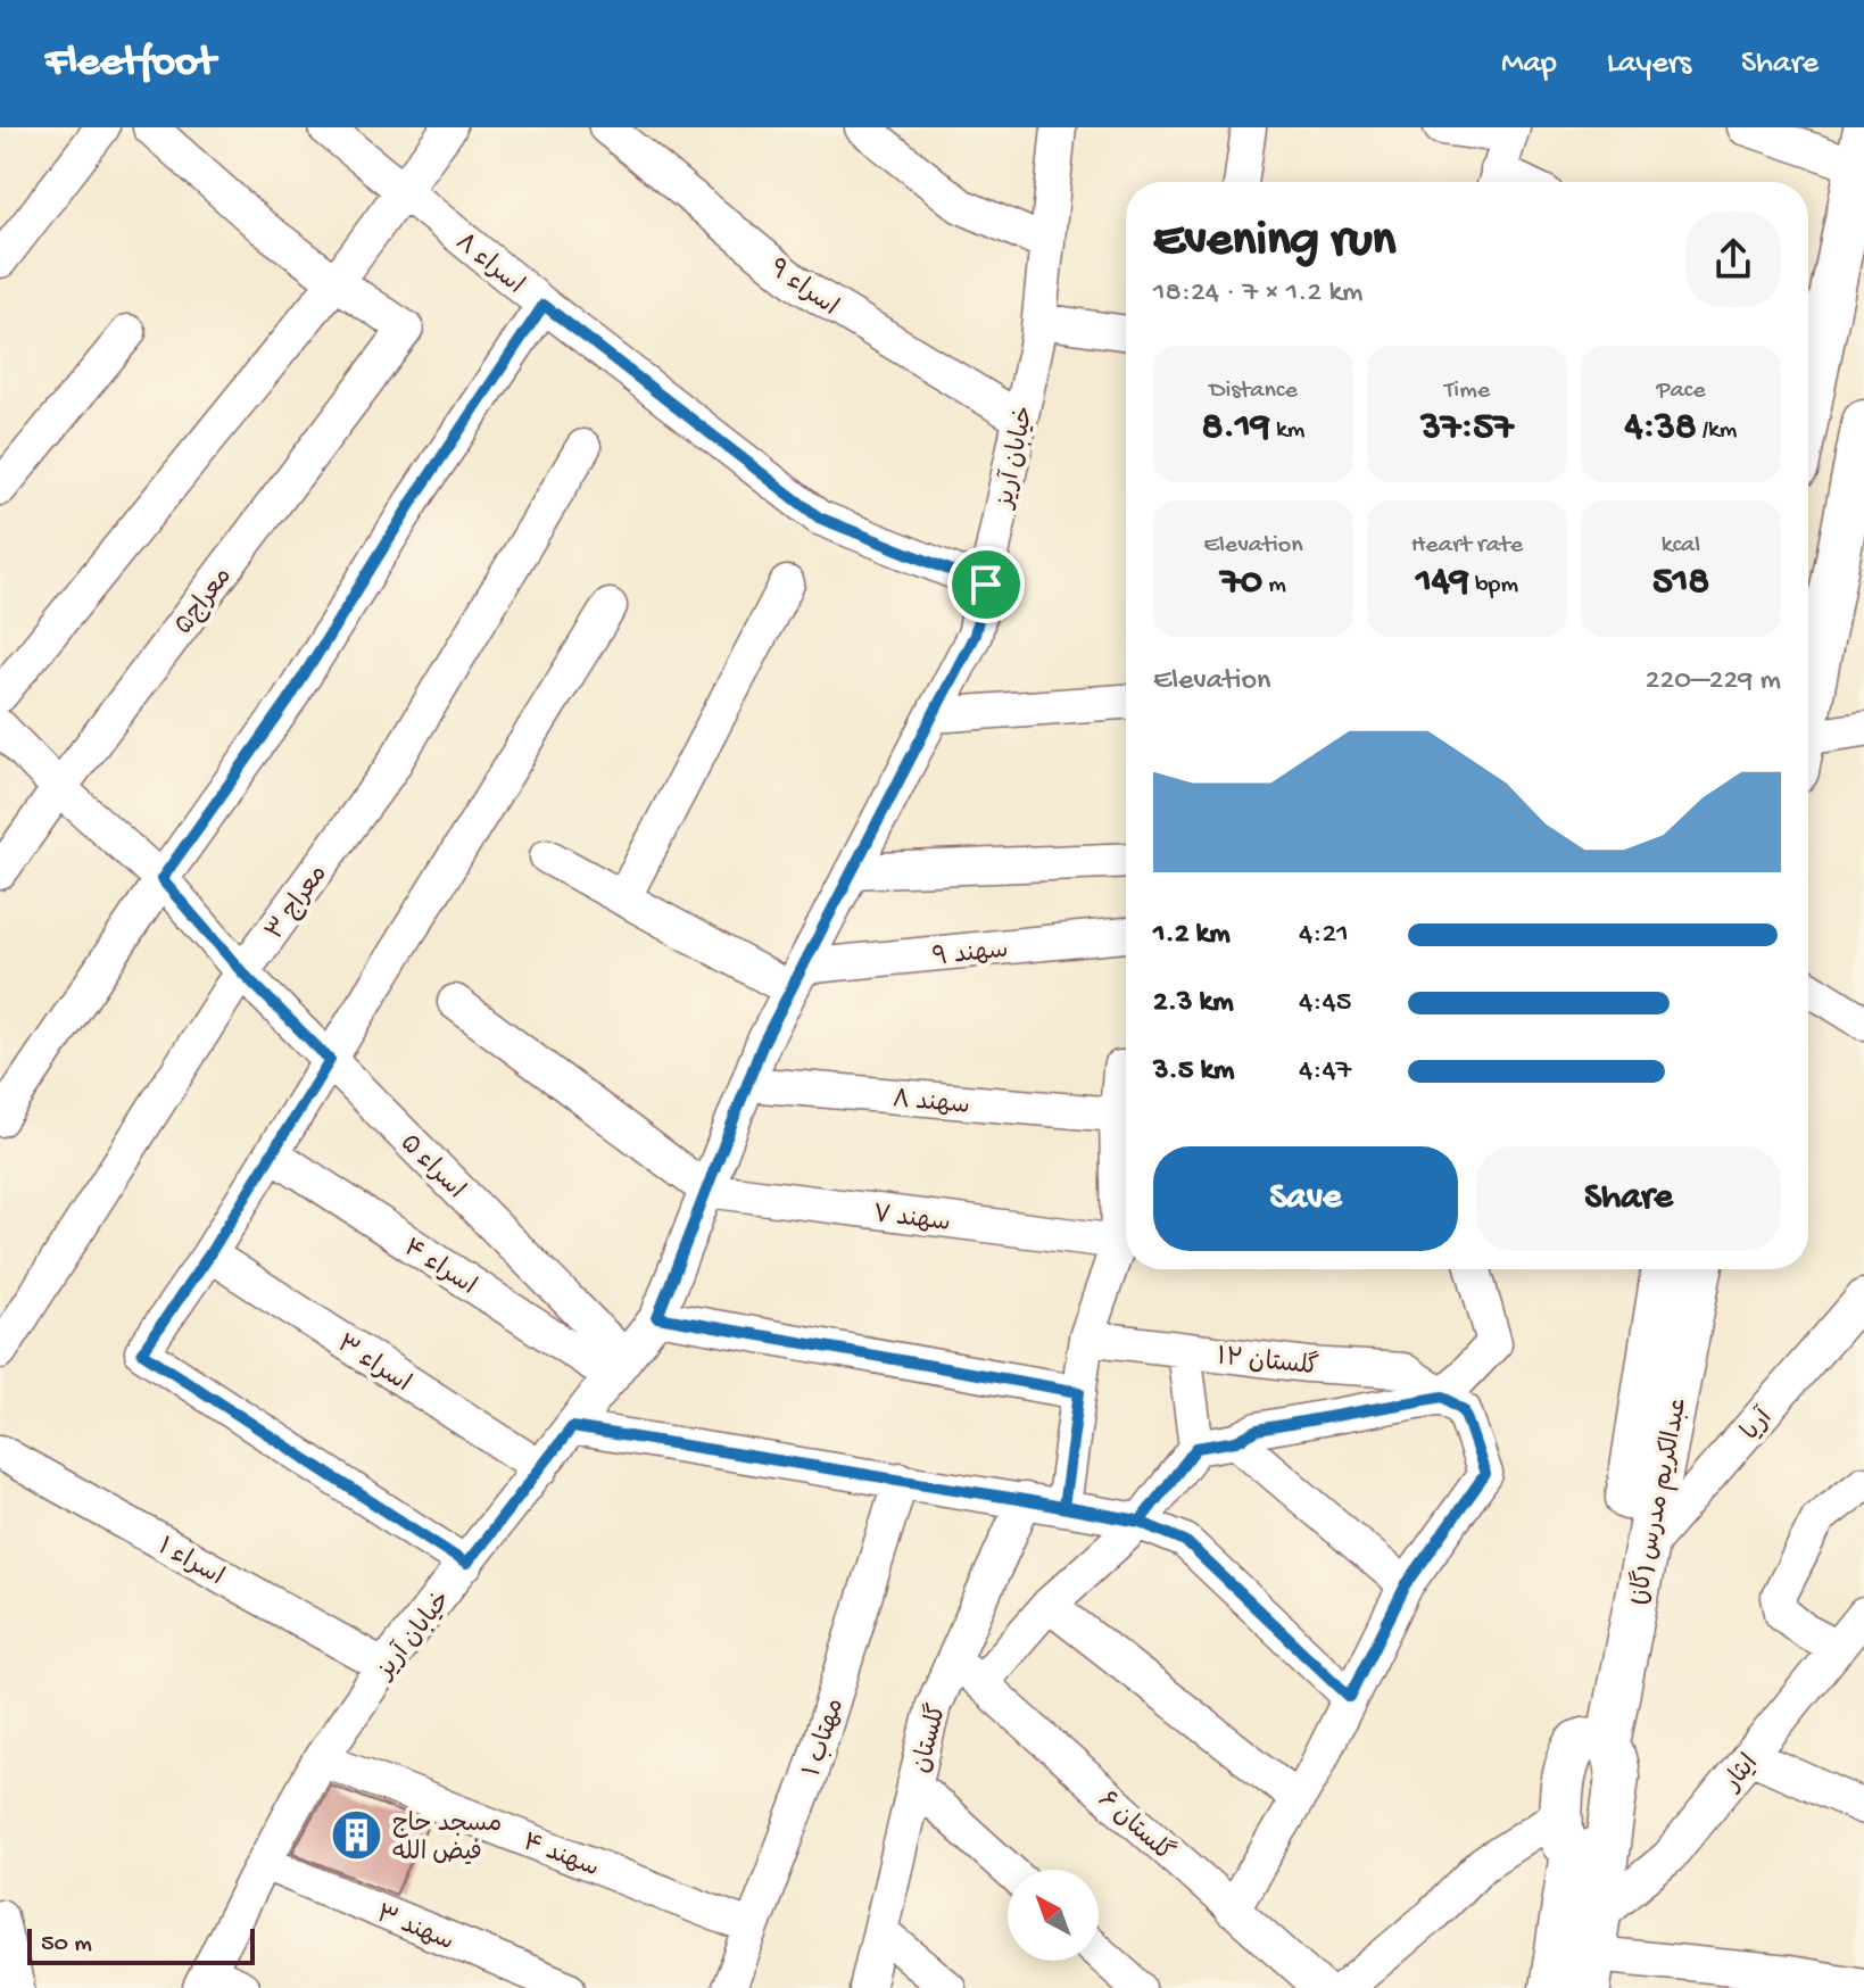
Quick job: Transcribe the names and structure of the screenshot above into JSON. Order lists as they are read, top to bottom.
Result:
{
  "streets": {
    "street": [
      "اسراء ۸",
      "اسراء ۹",
      "خیابان آریز",
      "معراج۵",
      "معراج ۳",
      "سهند ۹",
      "سهند ۸",
      "اسراء ۵",
      "سهند ۷",
      "اسراء ۴",
      "گلستان ۱۲",
      "اسراء ۳",
      "آریا",
      "عبدالکریم مدرس (گاز)",
      "اسراء ۱",
      "مهتاب ۱",
      "گلستان",
      "ایثار",
      "گلستان ۶",
      "سهند ۴",
      "سهند ۳"
    ]
  },
  "crossings": [
    ["اسراء ۸", "خیابان آریز"],
    ["اسراء ۹", "خیابان آریز"],
    ["خیابان آریز", "سهند ۹"],
    ["خیابان آریز", "سهند ۸"],
    ["خیابان آریز", "اسراء ۵"],
    ["خیابان آریز", "سهند ۷"],
    ["خیابان آریز", "اسراء ۴"],
    ["خیابان آریز", "اسراء ۳"],
    ["خیابان آریز", "اسراء ۱"],
    ["خیابان آریز", "سهند ۴"],
    ["خیابان آریز", "سهند ۳"],
    ["معراج۵", "اسراء ۵"],
    ["معراج ۳", "اسراء ۵"],
    ["اسراء ۵", "اسراء ۴"],
    ["آریا", "عبدالکریم مدرس (گاز)"],
    ["مهتاب ۱", "سهند ۴"],
    ["گلستان", "گلستان ۶"]
  ],
  "places": {
    "building": ["مسجد حاج فیض الله"]
  },
  "scale_bar": "50 m",
  "north": "top left",
  "page": {
    "header": "Fleetfoot",
    "nav": ["Map", "Layers", "Share"],
    "heading": ["Evening run", "18:24 · 7 × 1.2 km"],
    "stats": [
      ["Distance", "8.19 km"],
      ["Time", "37:57"],
      ["Pace", "4:38 /km"],
      ["Elevation", "70 m"],
      ["Heart rate", "149 bpm"],
      ["kcal", "518"]
    ],
    "chart": ["Elevation", "220–229 m"],
    "list": [
      {
        "name": "1.2 km",
        "note": "4:21"
      },
      {
        "name": "2.3 km",
        "note": "4:45"
      },
      {
        "name": "3.5 km",
        "note": "4:47"
      }
    ],
    "buttons": ["Save", "Share"],
    "scale": "50 m"
  }
}
